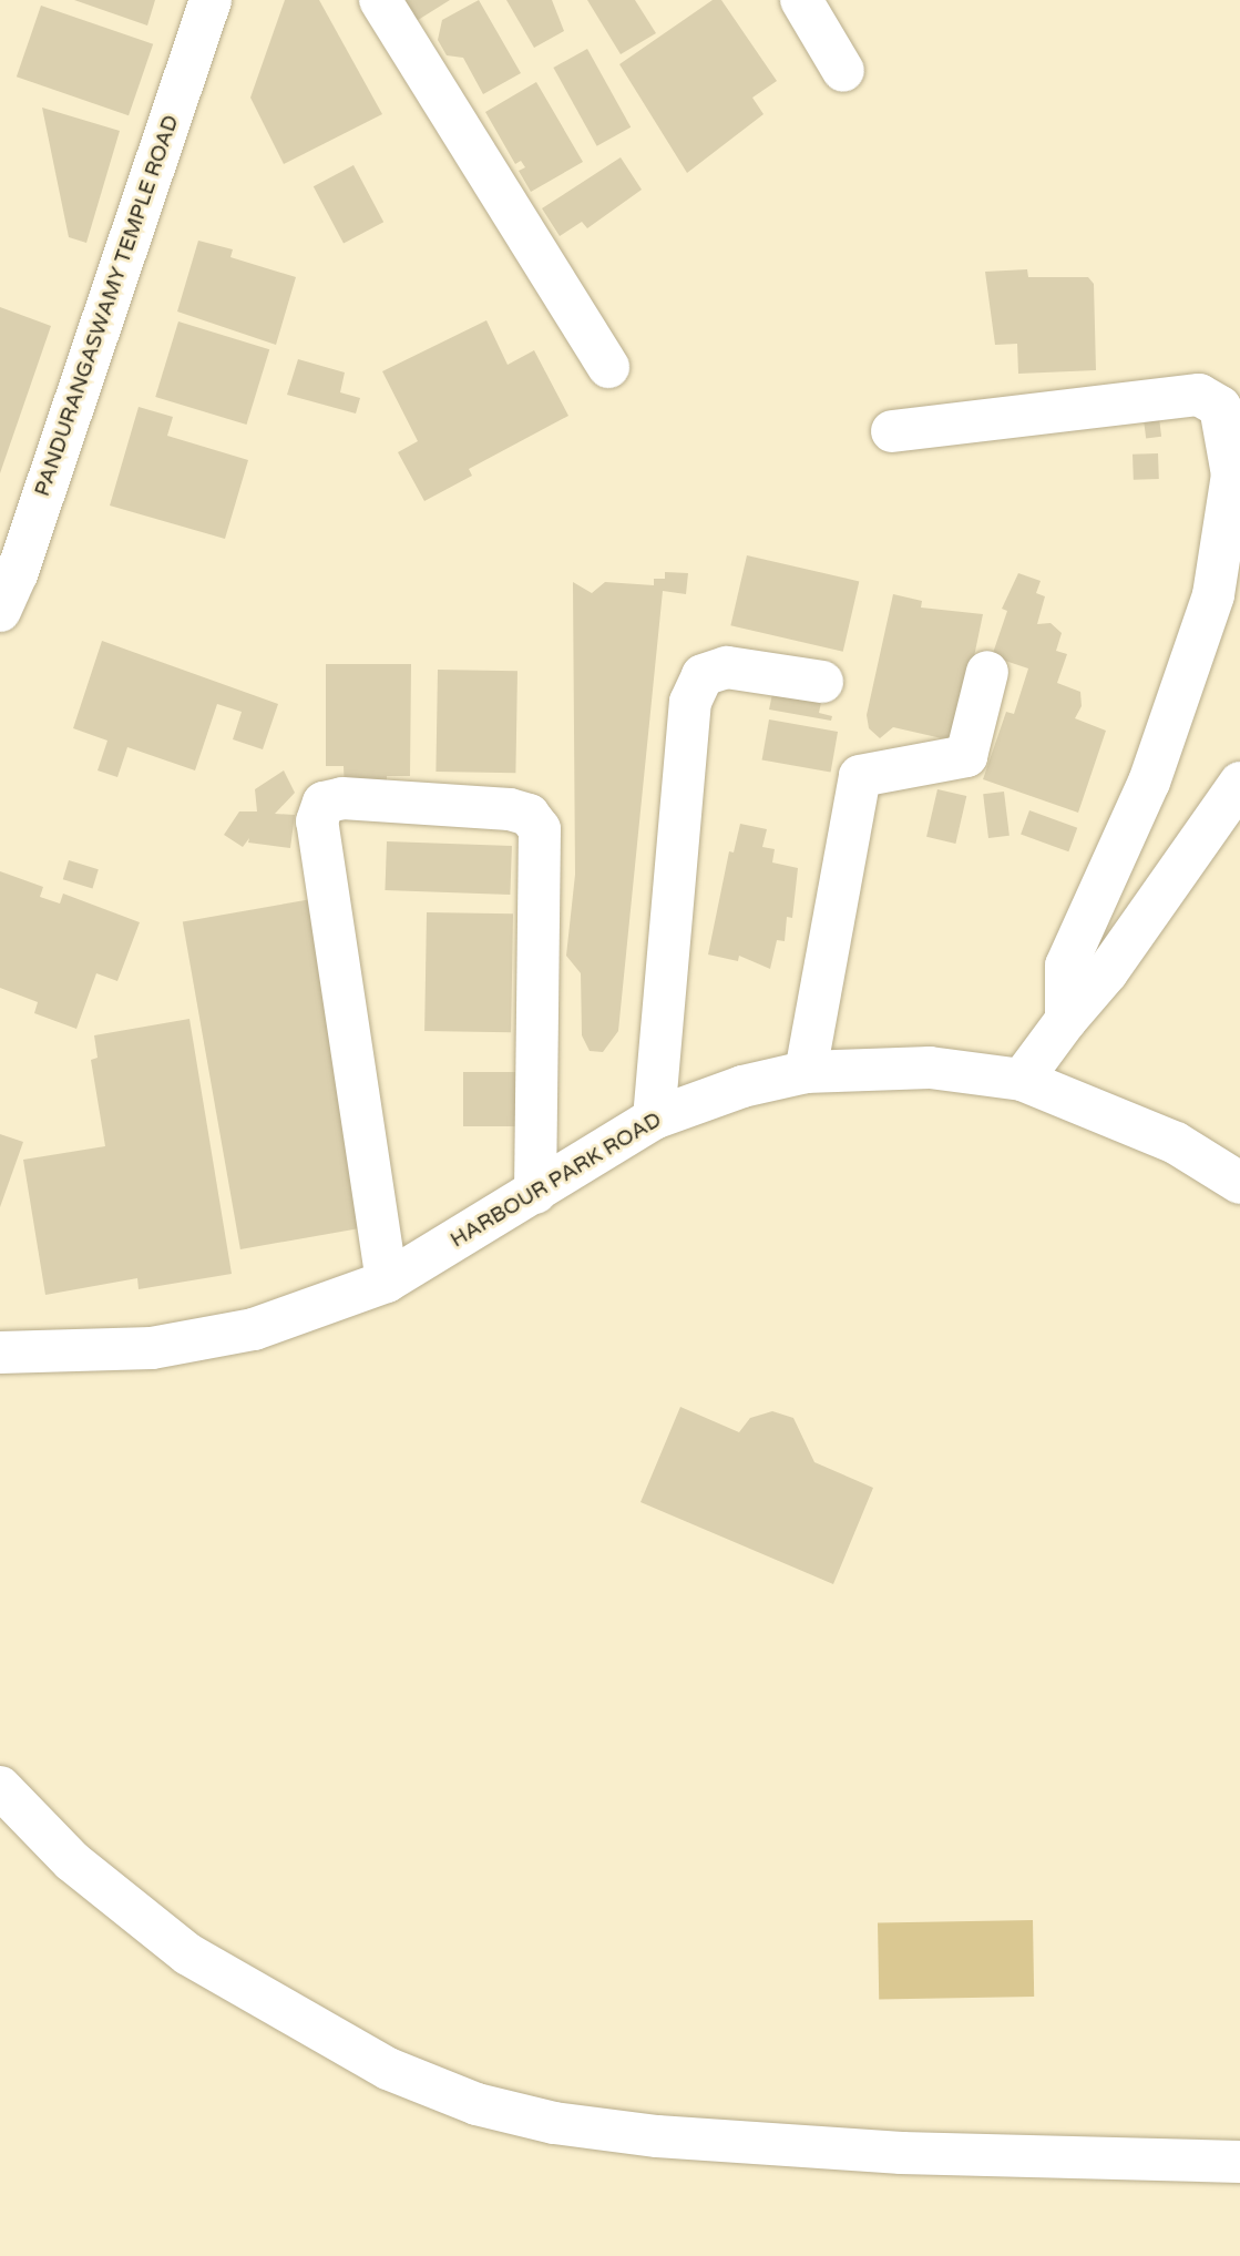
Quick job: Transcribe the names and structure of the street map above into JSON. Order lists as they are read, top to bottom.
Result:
{
  "streets": {
    "street": ["PANDURANGASWAMY TEMPLE ROAD", "HARBOUR PARK ROAD"]
  }
}
